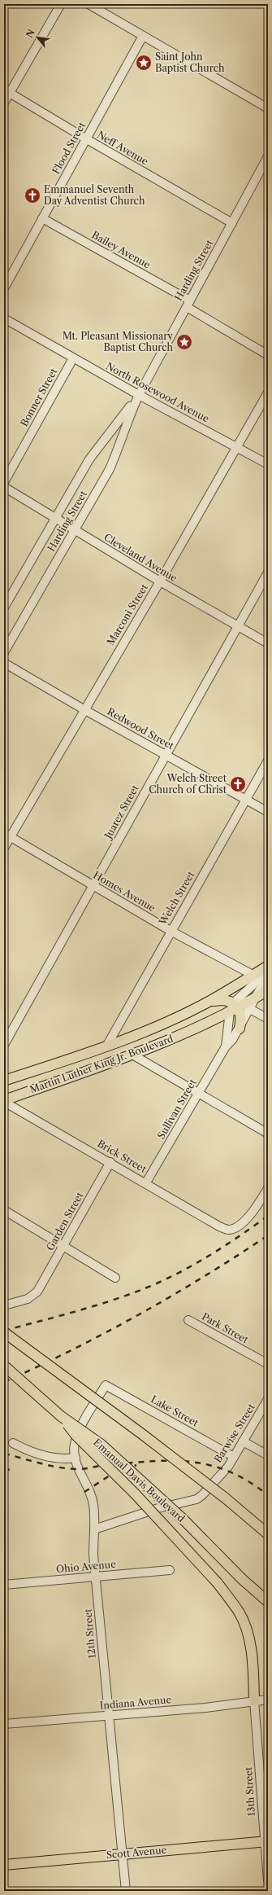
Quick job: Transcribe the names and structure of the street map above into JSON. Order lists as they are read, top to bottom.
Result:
{
  "streets": {
    "main road": ["Martin Luther King Jr. Boulevard", "Emanual Davis Boulevard", "Scott Avenue"],
    "street": [
      "Flood Street",
      "Neff Avenue",
      "Bailey Avenue",
      "Harding Street",
      "North Rosewood Avenue",
      "Bonner Street",
      "Cleveland Avenue",
      "Marconi Street",
      "Redwood Street",
      "Juarez Street",
      "Homes Avenue",
      "Welch Street",
      "Sullivan Street",
      "Brick Street",
      "Garden Street",
      "Park Street",
      "Lake Street",
      "Barwise Street",
      "Ohio Avenue",
      "12th Street",
      "Indiana Avenue",
      "13th Street"
    ]
  },
  "crossings": [
    ["Flood Street", "Neff Avenue"],
    ["Flood Street", "Bailey Avenue"],
    ["Neff Avenue", "Harding Street"],
    ["Bailey Avenue", "Harding Street"],
    ["Harding Street", "North Rosewood Avenue"],
    ["Harding Street", "Cleveland Avenue"],
    ["North Rosewood Avenue", "Bonner Street"],
    ["North Rosewood Avenue", "Marconi Street"],
    ["Cleveland Avenue", "Marconi Street"],
    ["Cleveland Avenue", "Juarez Street"],
    ["Marconi Street", "Redwood Street"],
    ["Marconi Street", "Homes Avenue"],
    ["Redwood Street", "Juarez Street"],
    ["Redwood Street", "Welch Street"],
    ["Juarez Street", "Homes Avenue"],
    ["Homes Avenue", "Welch Street"],
    ["Homes Avenue", "Martin Luther King Jr. Boulevard"],
    ["Welch Street", "Martin Luther King Jr. Boulevard"],
    ["Martin Luther King Jr. Boulevard", "Sullivan Street"],
    ["Martin Luther King Jr. Boulevard", "Brick Street"],
    ["Sullivan Street", "Brick Street"],
    ["Brick Street", "Garden Street"],
    ["Lake Street", "Barwise Street"],
    ["Lake Street", "12th Street"],
    ["Barwise Street", "12th Street"],
    ["Ohio Avenue", "12th Street"],
    ["12th Street", "Indiana Avenue"],
    ["12th Street", "Scott Avenue"],
    ["Indiana Avenue", "13th Street"],
    ["13th Street", "Scott Avenue"]
  ],
  "places": {
    "place": ["Saint John Baptist Church", "Mt. Pleasant Missionary Baptist Church"],
    "church": ["Emmanuel Seventh Day Adventist Church", "Welch Street Church of Christ"]
  },
  "north": "top left"
}
